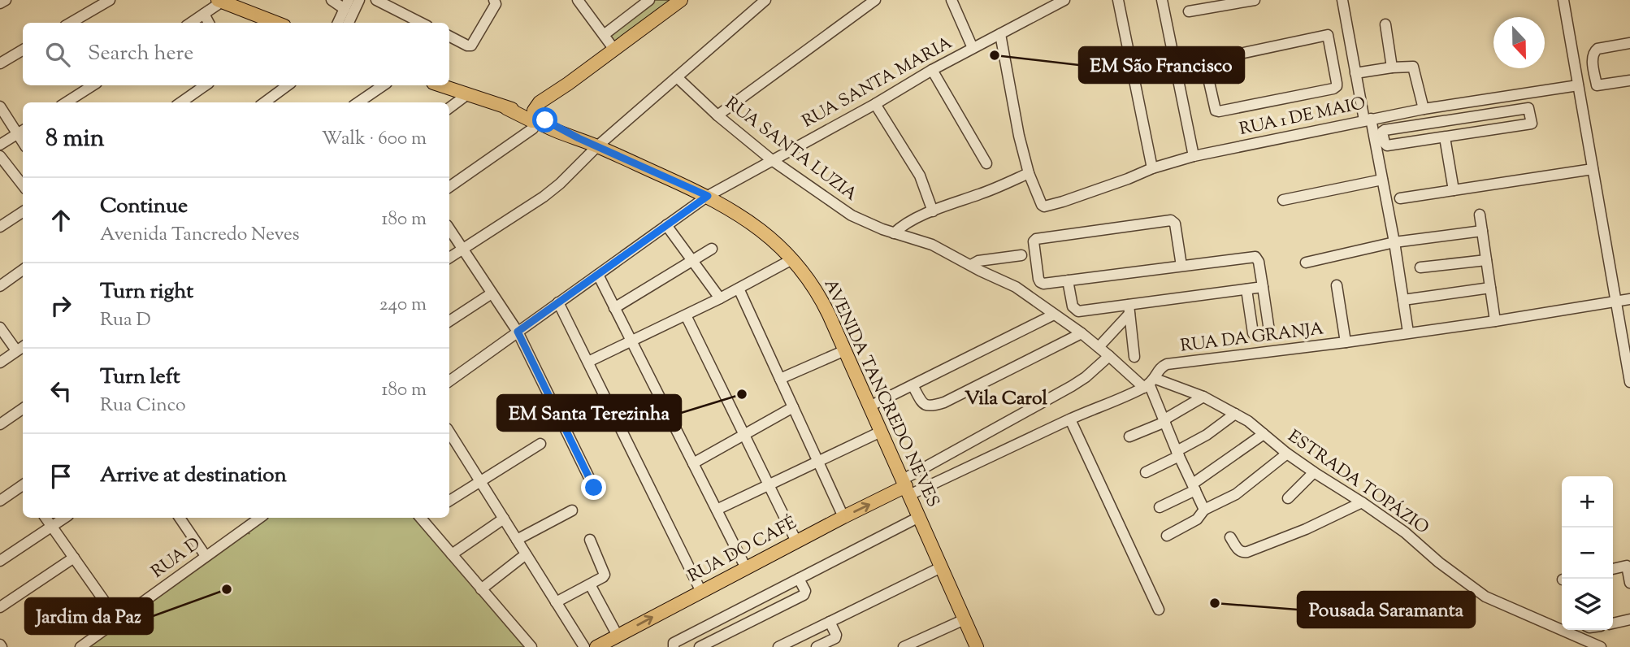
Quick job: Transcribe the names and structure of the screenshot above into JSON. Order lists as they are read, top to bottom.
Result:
{
  "streets": {
    "main road": ["AVENIDA TANCREDO NEVES", "RUA DO CAFÉ"],
    "street": [
      "RUA SANTA MARIA",
      "RUA 1 DE MAIO",
      "RUA SANTA LUZIA",
      "RUA DA GRANJA",
      "ESTRADA TOPÁZIO",
      "RUA D"
    ]
  },
  "crossings": [
    ["RUA SANTA MARIA", "RUA SANTA LUZIA"],
    ["RUA SANTA MARIA", "AVENIDA TANCREDO NEVES"],
    ["RUA SANTA LUZIA", "RUA DA GRANJA"],
    ["RUA SANTA LUZIA", "ESTRADA TOPÁZIO"],
    ["RUA DA GRANJA", "AVENIDA TANCREDO NEVES"],
    ["RUA DA GRANJA", "ESTRADA TOPÁZIO"],
    ["RUA DA GRANJA", "RUA DO CAFÉ"],
    ["AVENIDA TANCREDO NEVES", "RUA DO CAFÉ"]
  ],
  "one_way": ["RUA DO CAFÉ"],
  "districts": ["Vila Carol"],
  "places": [
    "EM São Francisco",
    "EM Santa Terezinha",
    "Jardim da Paz",
    "Pousada Saramanta"
  ],
  "north": "bottom",
  "page": {
    "search": "Search here",
    "heading": ["8 min", "Walk · 600 m"],
    "list": [
      ["Continue", "Avenida Tancredo Neves", "180 m"],
      ["Turn right", "Rua D", "240 m"],
      ["Turn left", "Rua Cinco", "180 m"],
      "Arrive at destination"
    ],
    "map_buttons": ["+", "−"]
  }
}
